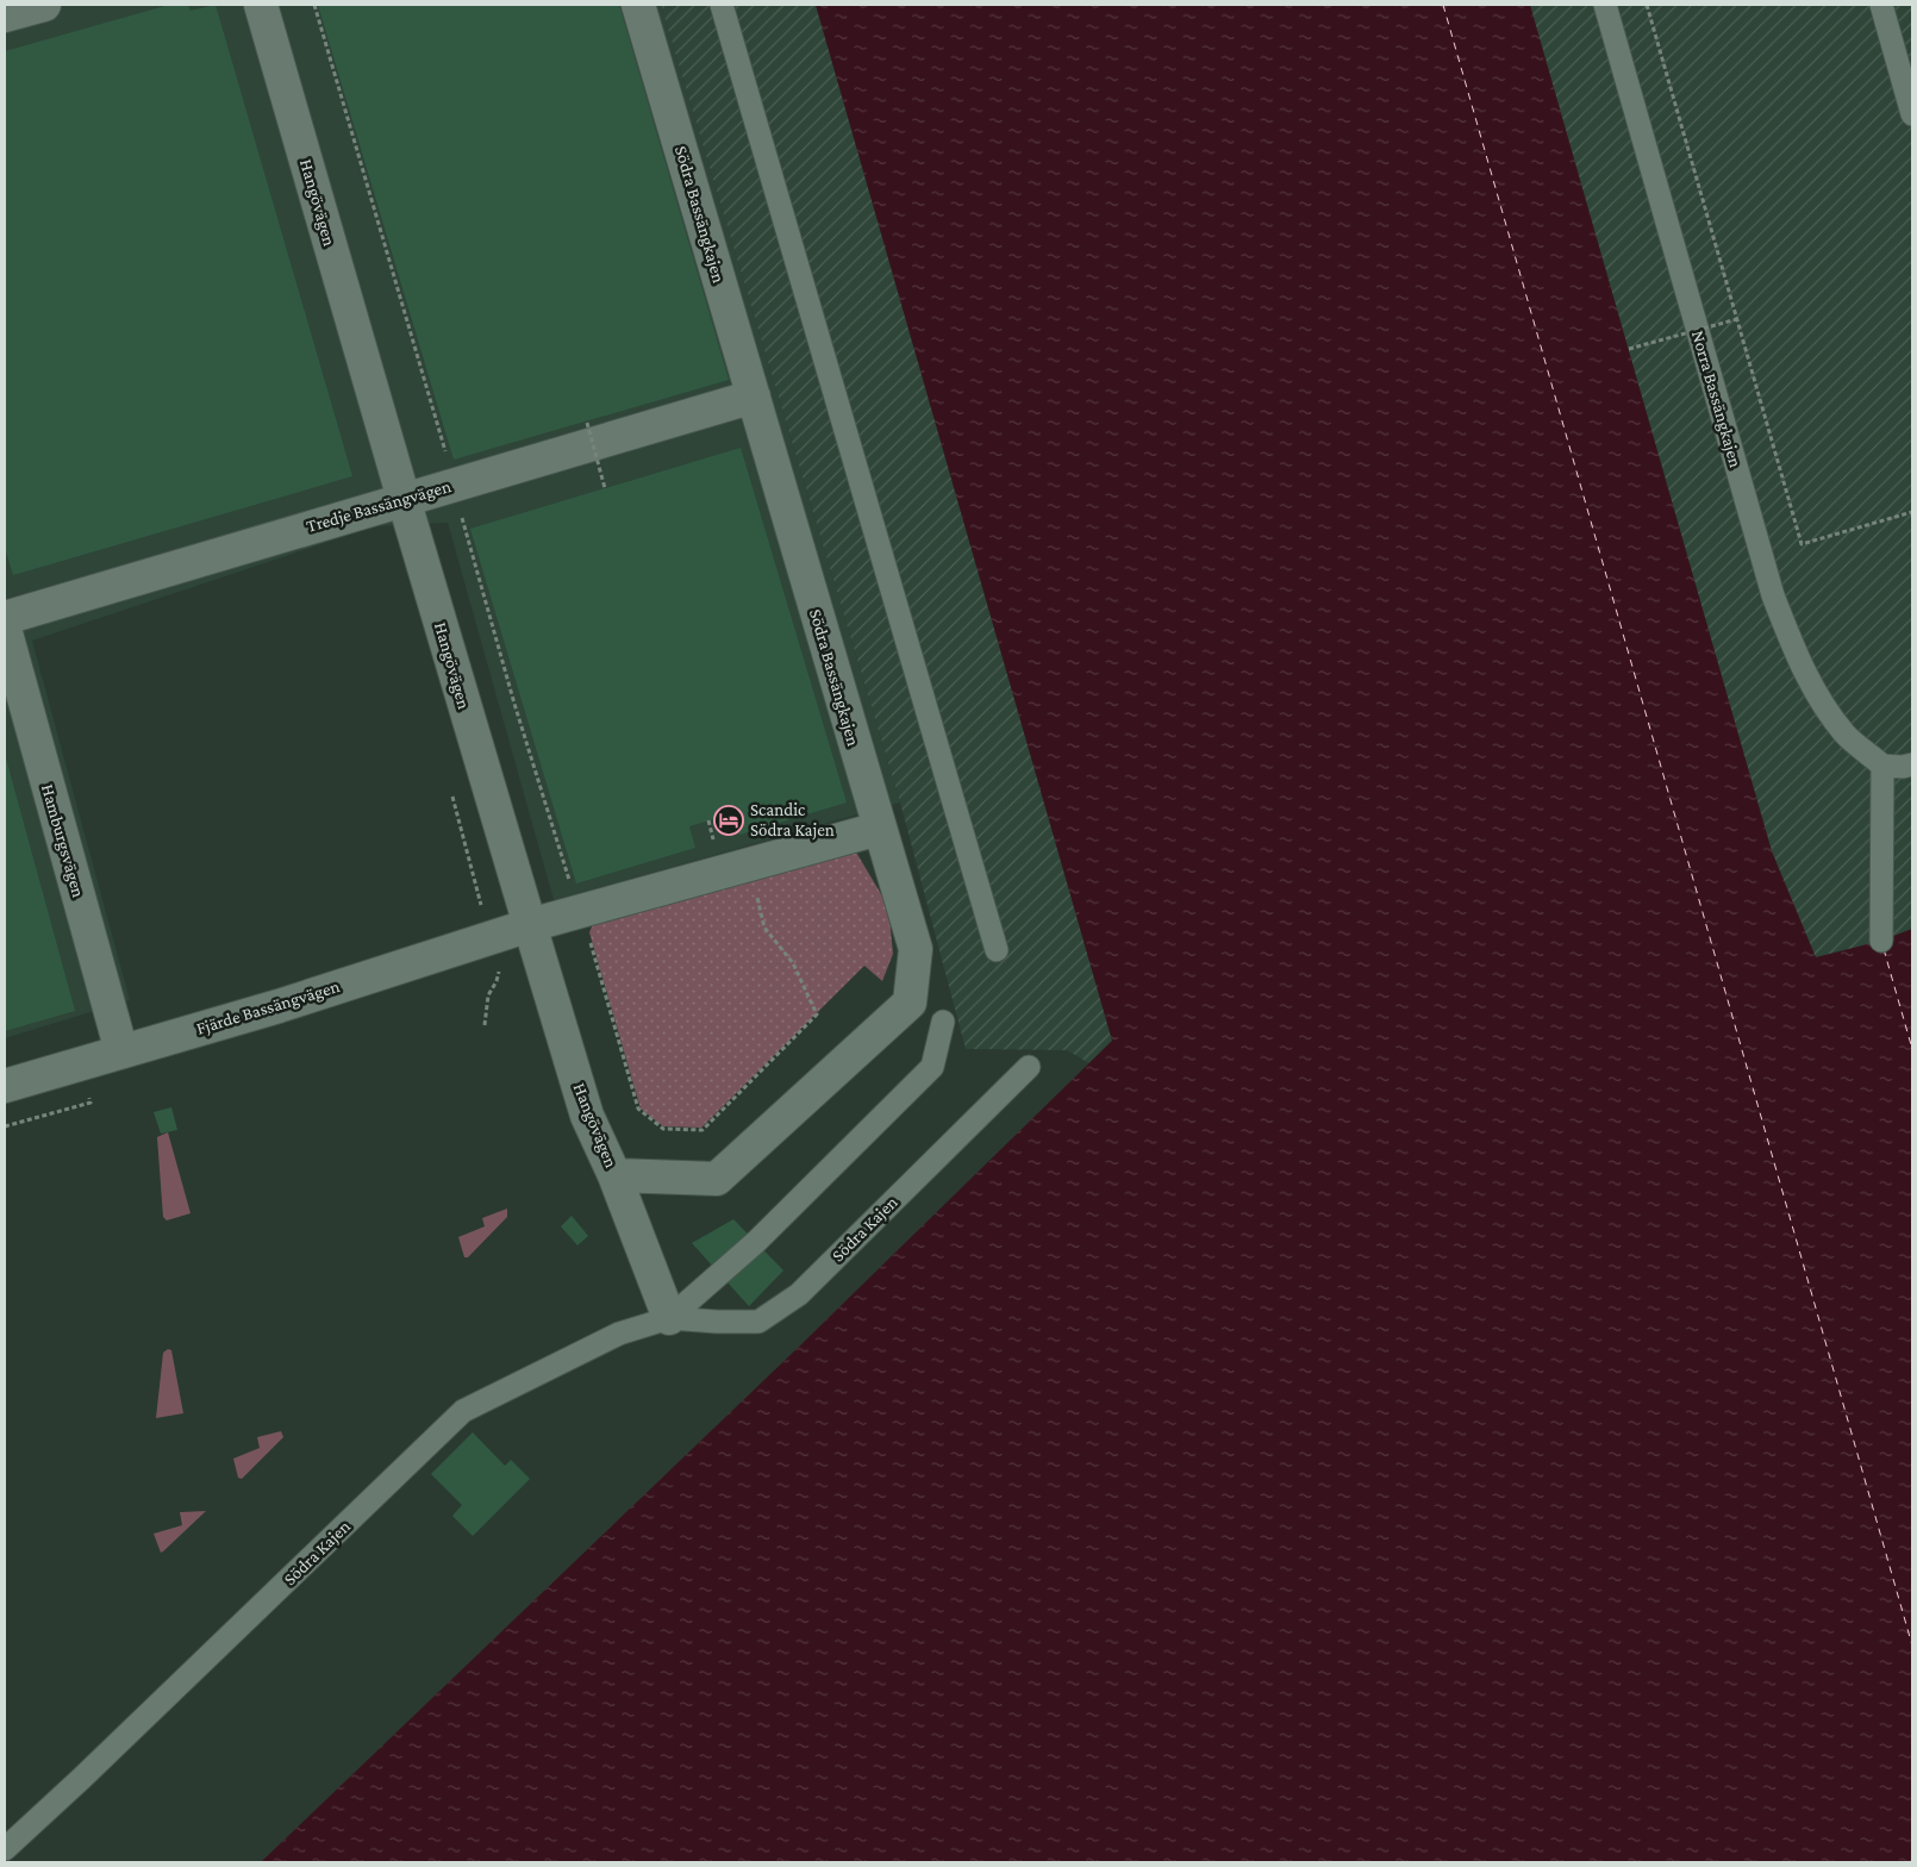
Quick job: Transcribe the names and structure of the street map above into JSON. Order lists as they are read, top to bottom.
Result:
{
  "streets": {
    "street": [
      "Hangövägen",
      "Södra Bassängkajen",
      "Tredje Bassängvägen",
      "Hamburgsvägen",
      "Fjärde Bassängvägen"
    ],
    "lane": ["Norra Bassängkajen", "Södra Kajen"]
  },
  "crossings": [
    ["Hangövägen", "Södra Bassängkajen"],
    ["Hangövägen", "Tredje Bassängvägen"],
    ["Hangövägen", "Fjärde Bassängvägen"],
    ["Hangövägen", "Södra Kajen"],
    ["Södra Bassängkajen", "Tredje Bassängvägen"],
    ["Hamburgsvägen", "Fjärde Bassängvägen"]
  ],
  "places": {
    "hotel": ["Scandic Södra Kajen"]
  }
}
